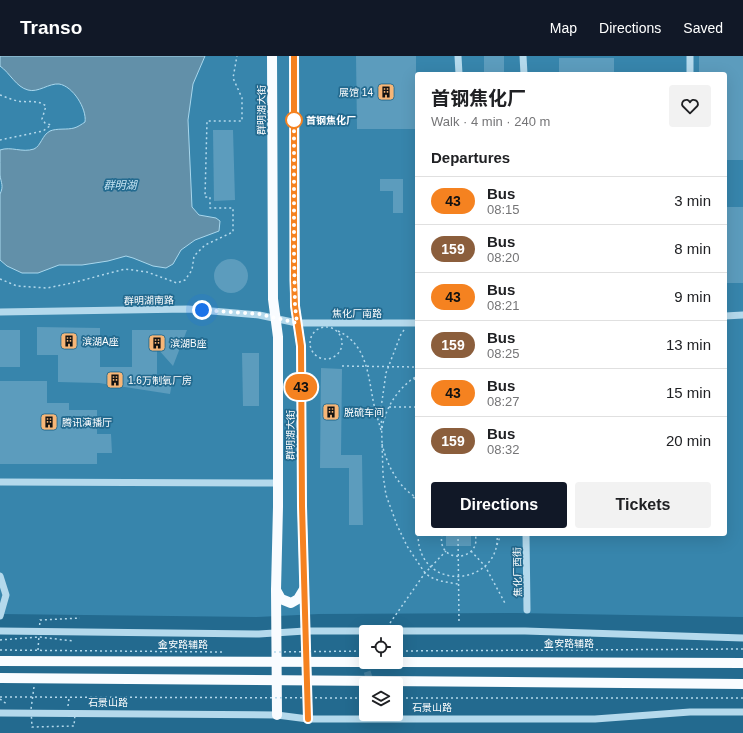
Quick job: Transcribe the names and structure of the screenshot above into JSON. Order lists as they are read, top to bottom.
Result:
{
  "streets": {
    "main road": ["群明湖大街"],
    "street": [
      "群明湖南路",
      "焦化厂南路",
      "焦化厂西街",
      "石景山路"
    ],
    "path": ["金安路辅路"]
  },
  "crossings": [
    ["群明湖大街", "群明湖南路"],
    ["群明湖大街", "焦化厂南路"],
    ["群明湖大街", "石景山路"],
    ["群明湖南路", "焦化厂南路"]
  ],
  "water": ["群明湖"],
  "places": {
    "building": [
      "展馆 14",
      "滨湖A座",
      "滨湖B座",
      "1.6万制氧厂房",
      "脱硫车间",
      "腾讯演播厅"
    ],
    "other": ["首钢焦化厂"]
  },
  "lines": ["bus line 43"],
  "page": {
    "header": "Transo",
    "nav": ["Map", "Directions", "Saved"],
    "on_map": "43",
    "heading": [
      ["首钢焦化厂", "Walk · 4 min · 240 m"],
      "Departures"
    ],
    "list": [
      {
        "mark": "43",
        "name": "Bus",
        "note": "08:15",
        "value": "3 min"
      },
      {
        "mark": "159",
        "name": "Bus",
        "note": "08:20",
        "value": "8 min"
      },
      {
        "mark": "43",
        "name": "Bus",
        "note": "08:21",
        "value": "9 min"
      },
      {
        "mark": "159",
        "name": "Bus",
        "note": "08:25",
        "value": "13 min"
      },
      {
        "mark": "43",
        "name": "Bus",
        "note": "08:27",
        "value": "15 min"
      },
      {
        "mark": "159",
        "name": "Bus",
        "note": "08:32",
        "value": "20 min"
      }
    ],
    "buttons": ["Directions", "Tickets"]
  }
}
